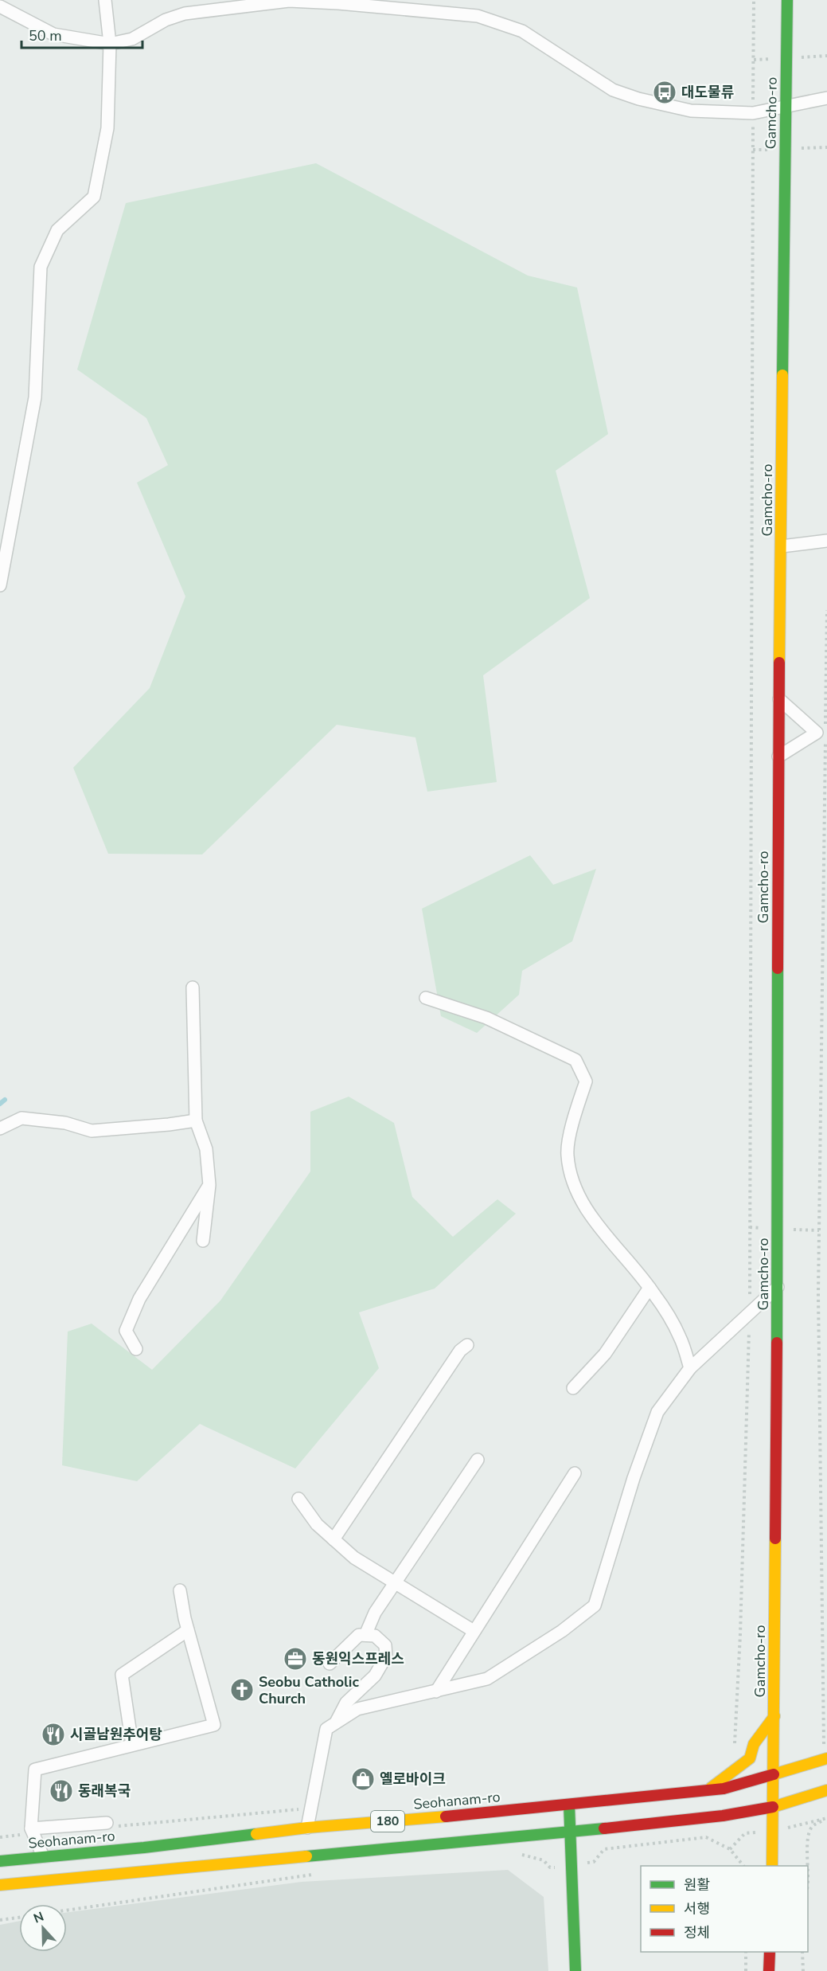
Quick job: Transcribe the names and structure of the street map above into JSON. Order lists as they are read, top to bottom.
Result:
{
  "streets": {
    "main road": ["Gamcho-ro", "Seohanam-ro", "180"]
  },
  "crossings": [
    ["Gamcho-ro", "Seohanam-ro"],
    ["Gamcho-ro", "180"]
  ],
  "places": {
    "bus stop": ["대도물류"],
    "office": ["동원익스프레스"],
    "church": ["Seobu Catholic Church"],
    "restaurant": ["시골남원추어탕", "동래복국"],
    "shop": ["옐로바이크"]
  },
  "legend": ["원활", "서행", "정체"],
  "scale_bar": "50 m",
  "north": "top"
}
